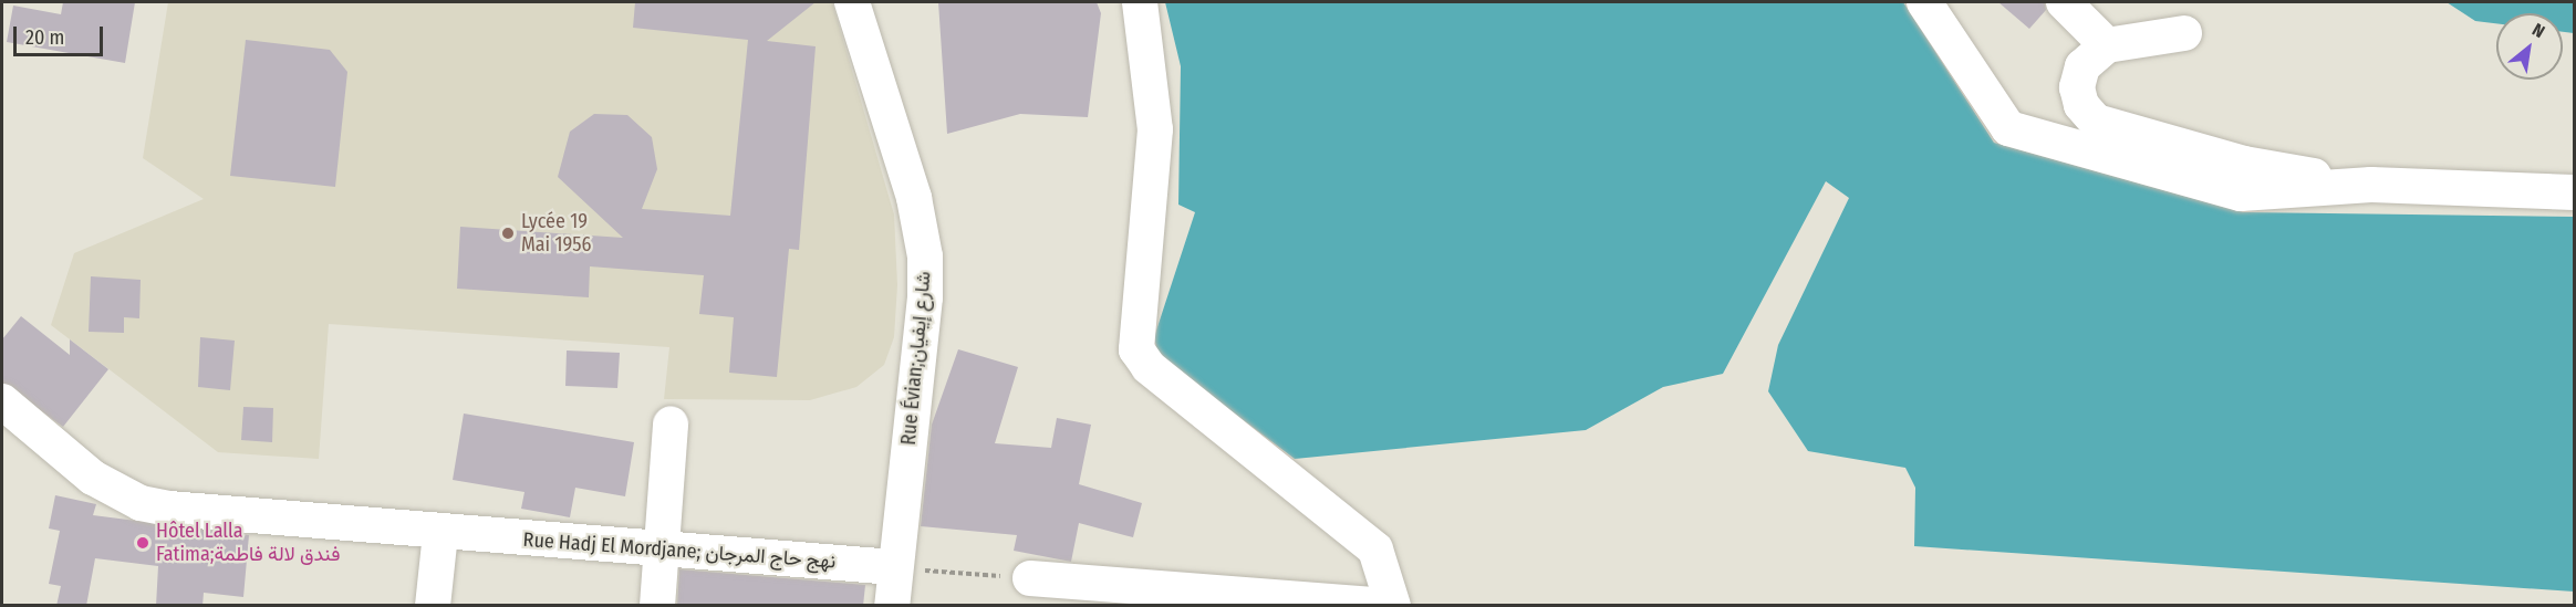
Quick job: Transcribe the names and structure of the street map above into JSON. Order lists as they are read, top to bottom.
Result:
{
  "streets": {
    "street": ["Rue Évian;شارع إيفيان", "Rue Hadj El Mordjane; نهج حاج المرجان"]
  },
  "crossings": [
    ["Rue Évian;شارع إيفيان", "Rue Hadj El Mordjane; نهج حاج المرجان"]
  ],
  "places": ["Lycée 19 Mai 1956", "Hôtel Lalla Fatima;فندق لالة فاطمة"],
  "scale_bar": "20 m",
  "north": "top right"
}
